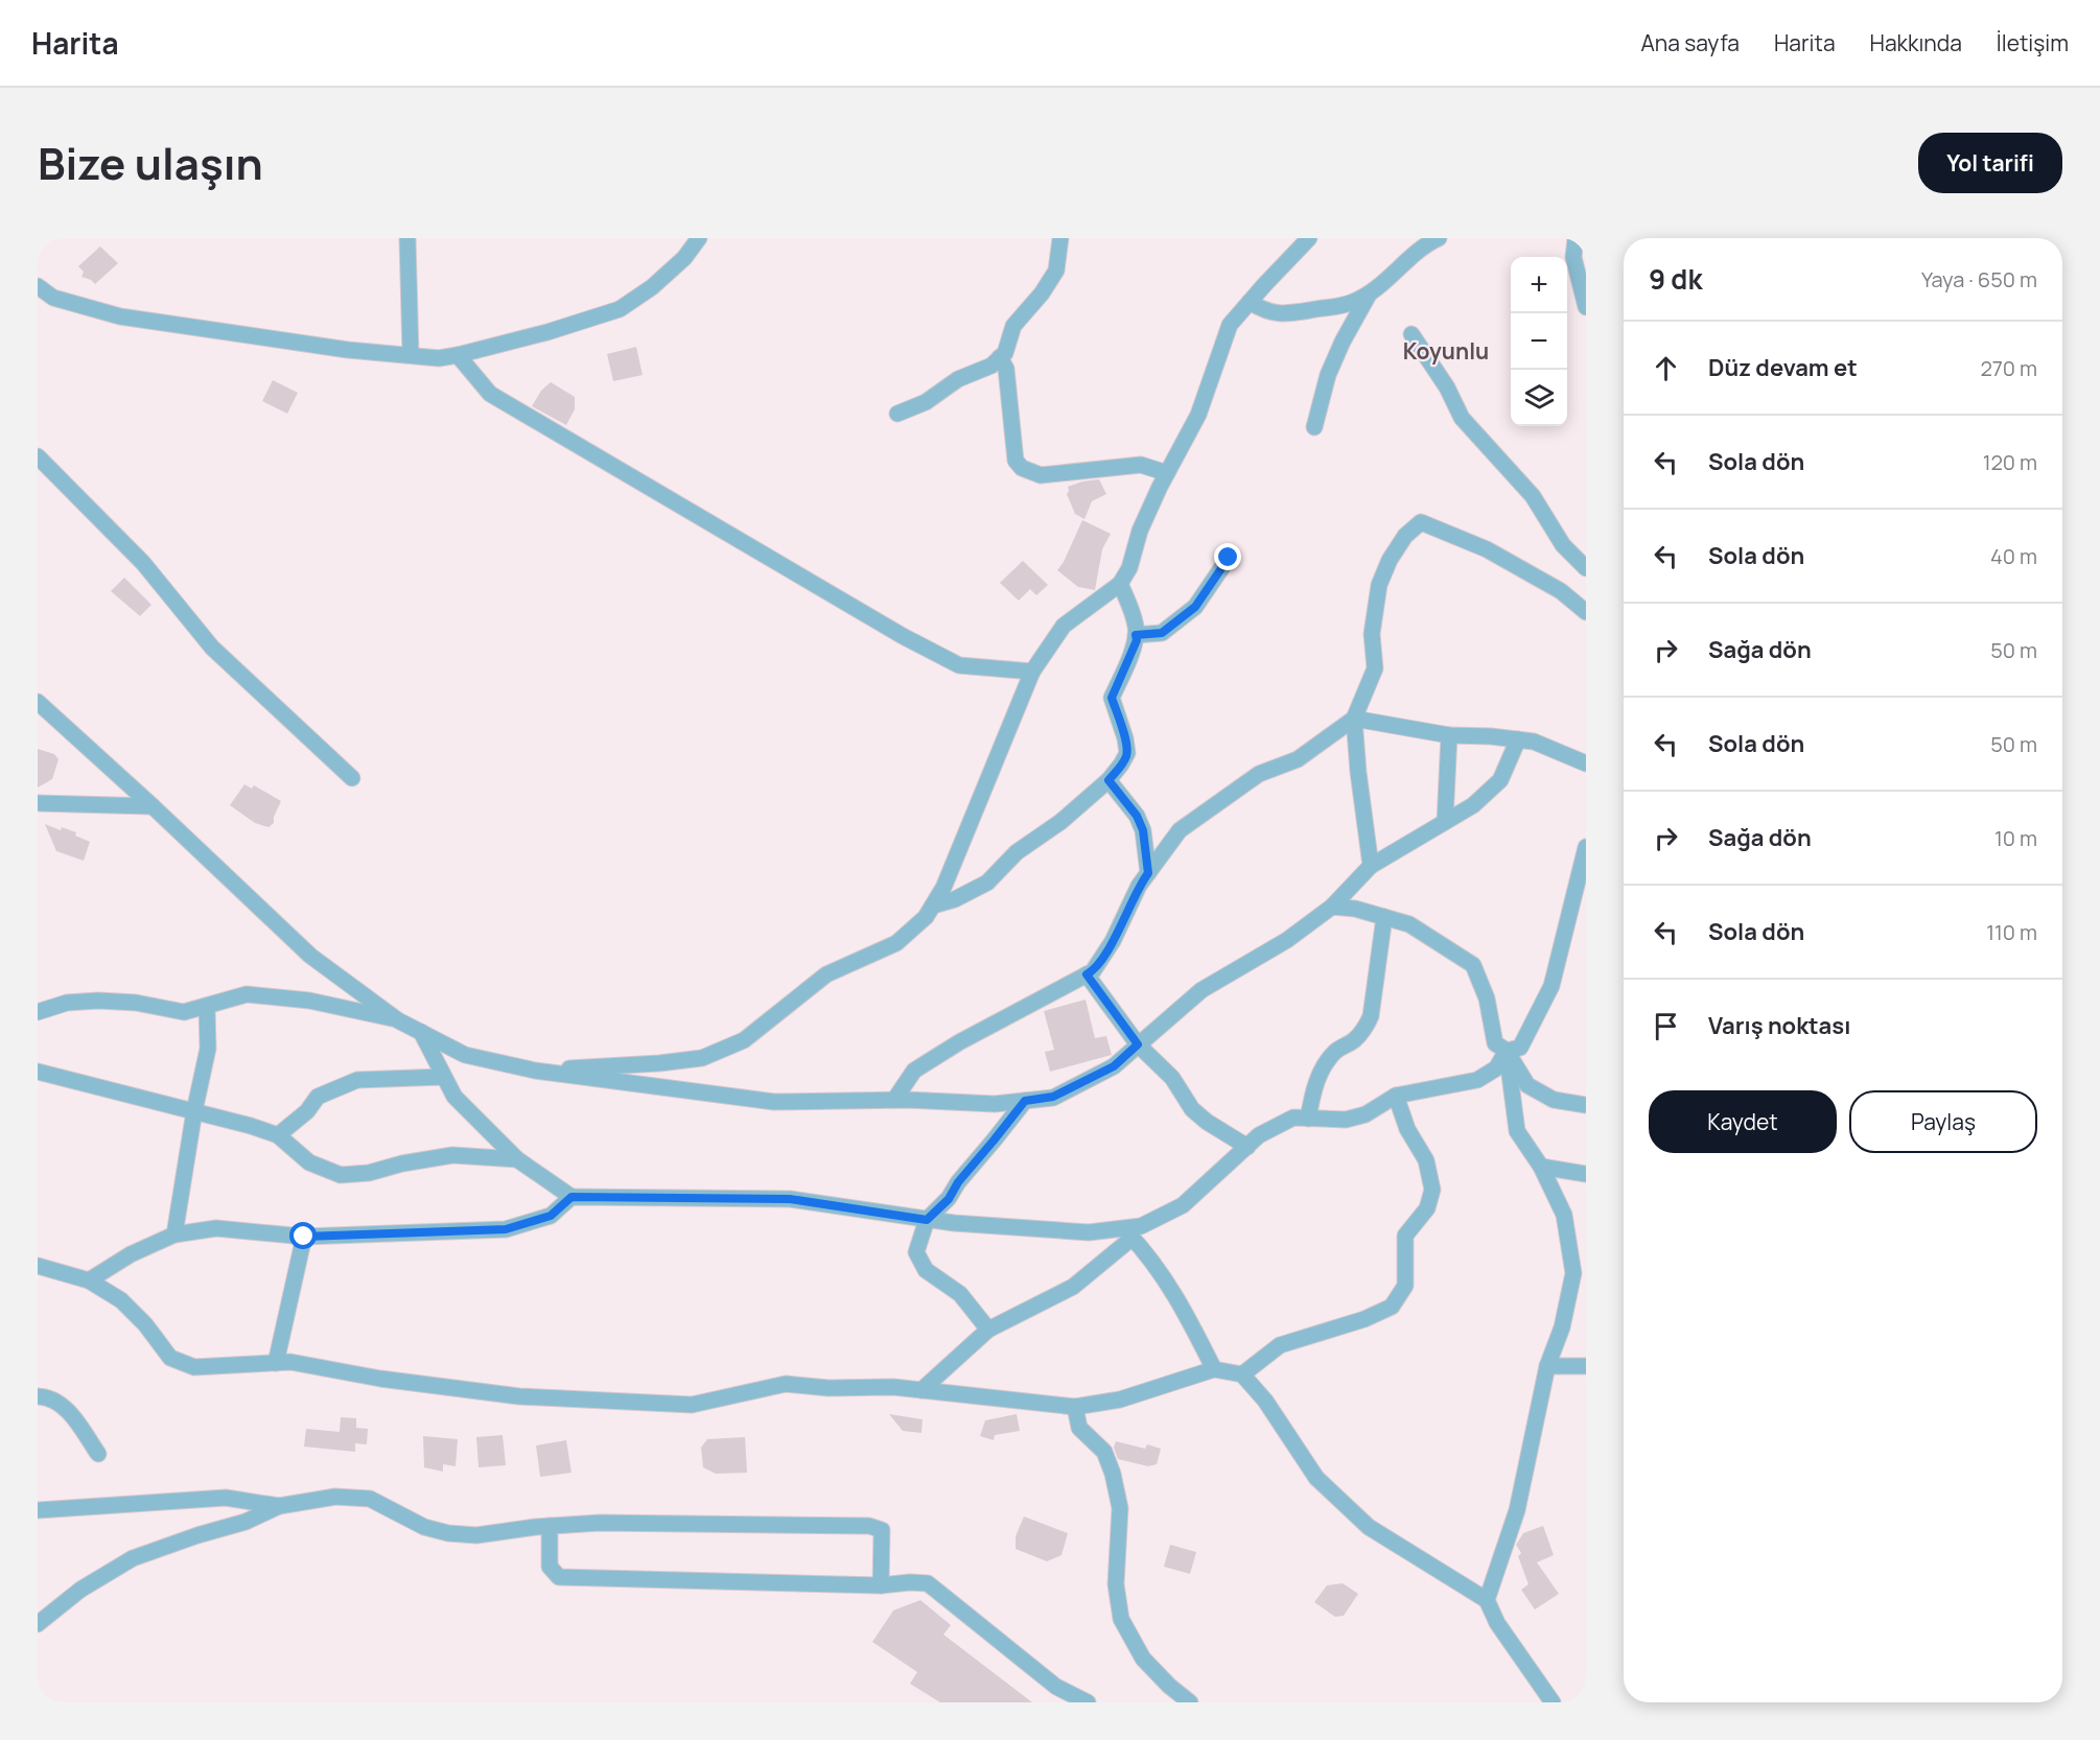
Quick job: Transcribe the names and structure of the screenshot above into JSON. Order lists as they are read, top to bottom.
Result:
{
  "districts": ["Koyunlu"],
  "page": {
    "header": "Harita",
    "nav": [
      "Ana sayfa",
      "Harita",
      "Hakkında",
      "İletişim"
    ],
    "title": "Bize ulaşın",
    "buttons": [
      "Yol tarifi",
      ["Kaydet", "Paylaş"]
    ],
    "heading": ["9 dk", "Yaya · 650 m"],
    "map_buttons": ["+", "−"],
    "list": [
      ["Düz devam et", "270 m"],
      ["Sola dön", "120 m"],
      ["Sola dön", "40 m"],
      ["Sağa dön", "50 m"],
      ["Sola dön", "50 m"],
      ["Sağa dön", "10 m"],
      ["Sola dön", "110 m"],
      "Varış noktası"
    ]
  }
}
